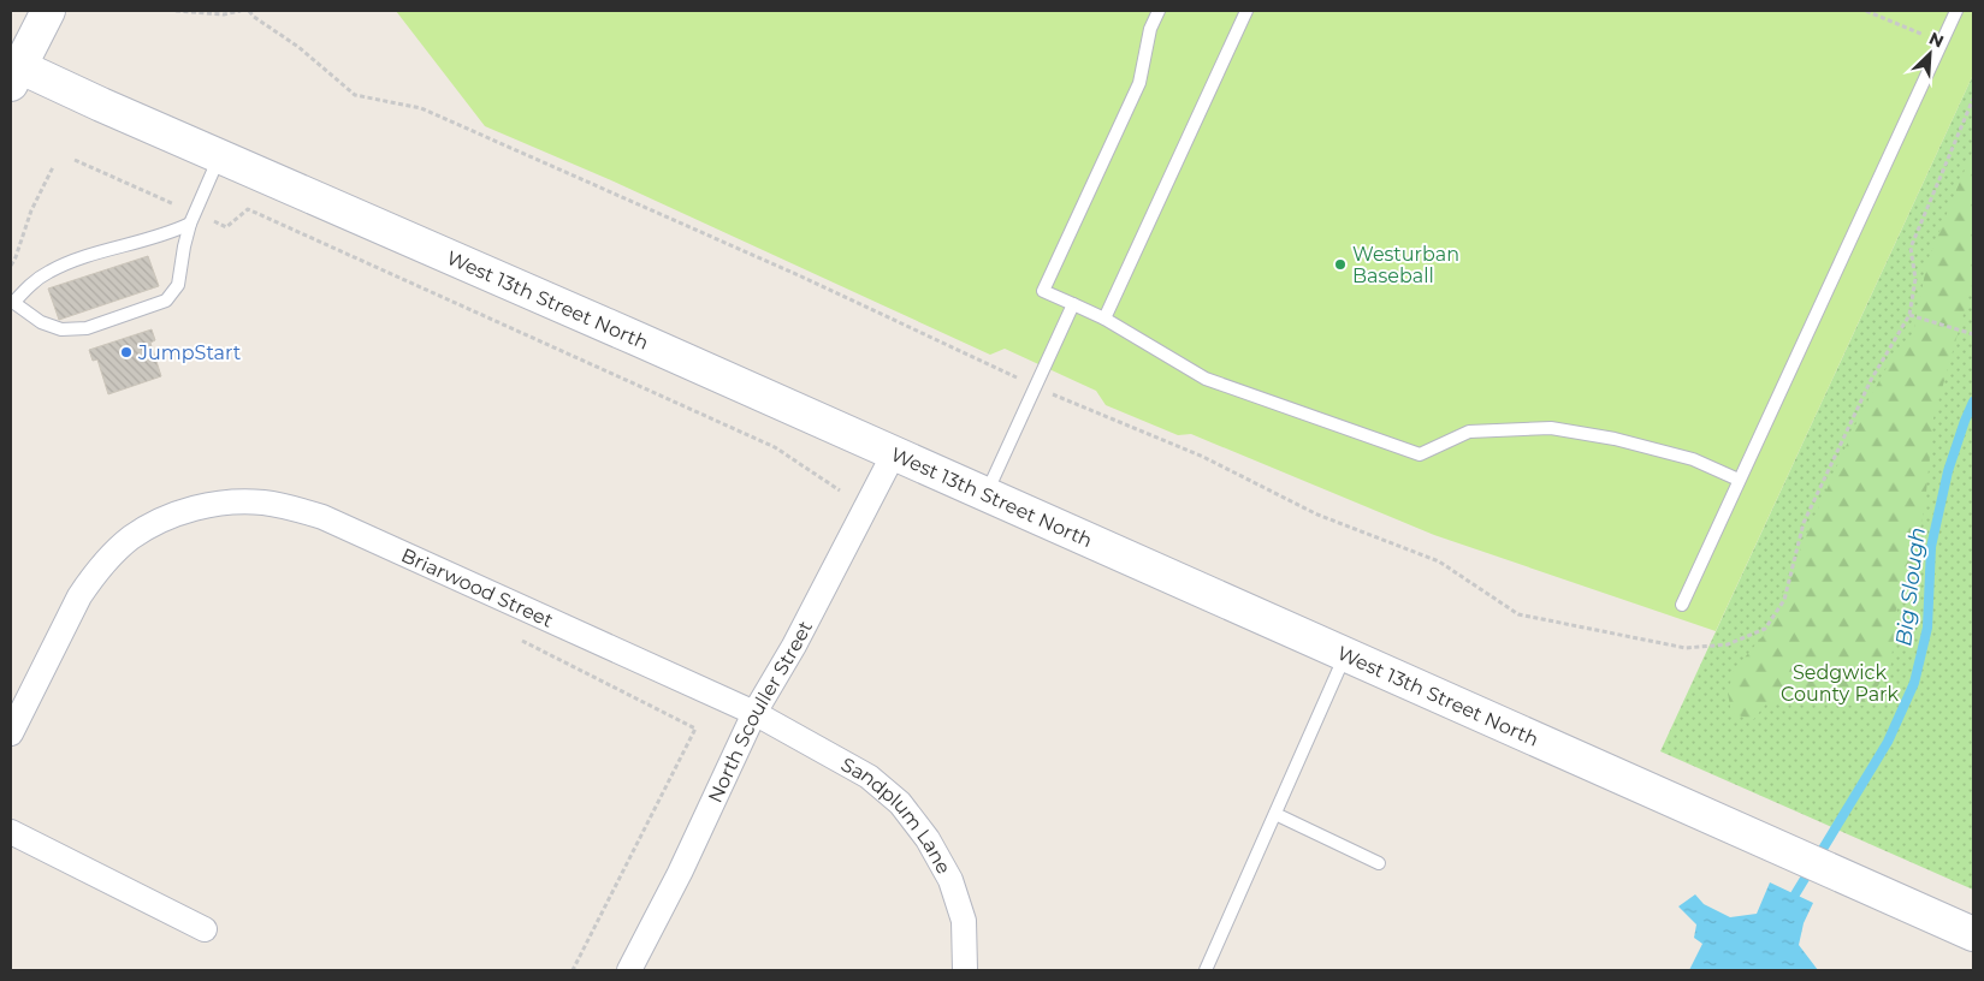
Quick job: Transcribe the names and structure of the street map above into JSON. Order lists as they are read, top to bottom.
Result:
{
  "streets": {
    "street": [
      "West 13th Street North",
      "Briarwood Street",
      "North Scouller Street",
      "Sandplum Lane"
    ]
  },
  "crossings": [
    ["West 13th Street North", "North Scouller Street"],
    ["Briarwood Street", "North Scouller Street"],
    ["Briarwood Street", "Sandplum Lane"],
    ["North Scouller Street", "Sandplum Lane"]
  ],
  "water": ["Big Slough"],
  "parks": ["Sedgwick County Park"],
  "places": ["Westurban Baseball", "JumpStart"],
  "north": "top right"
}
